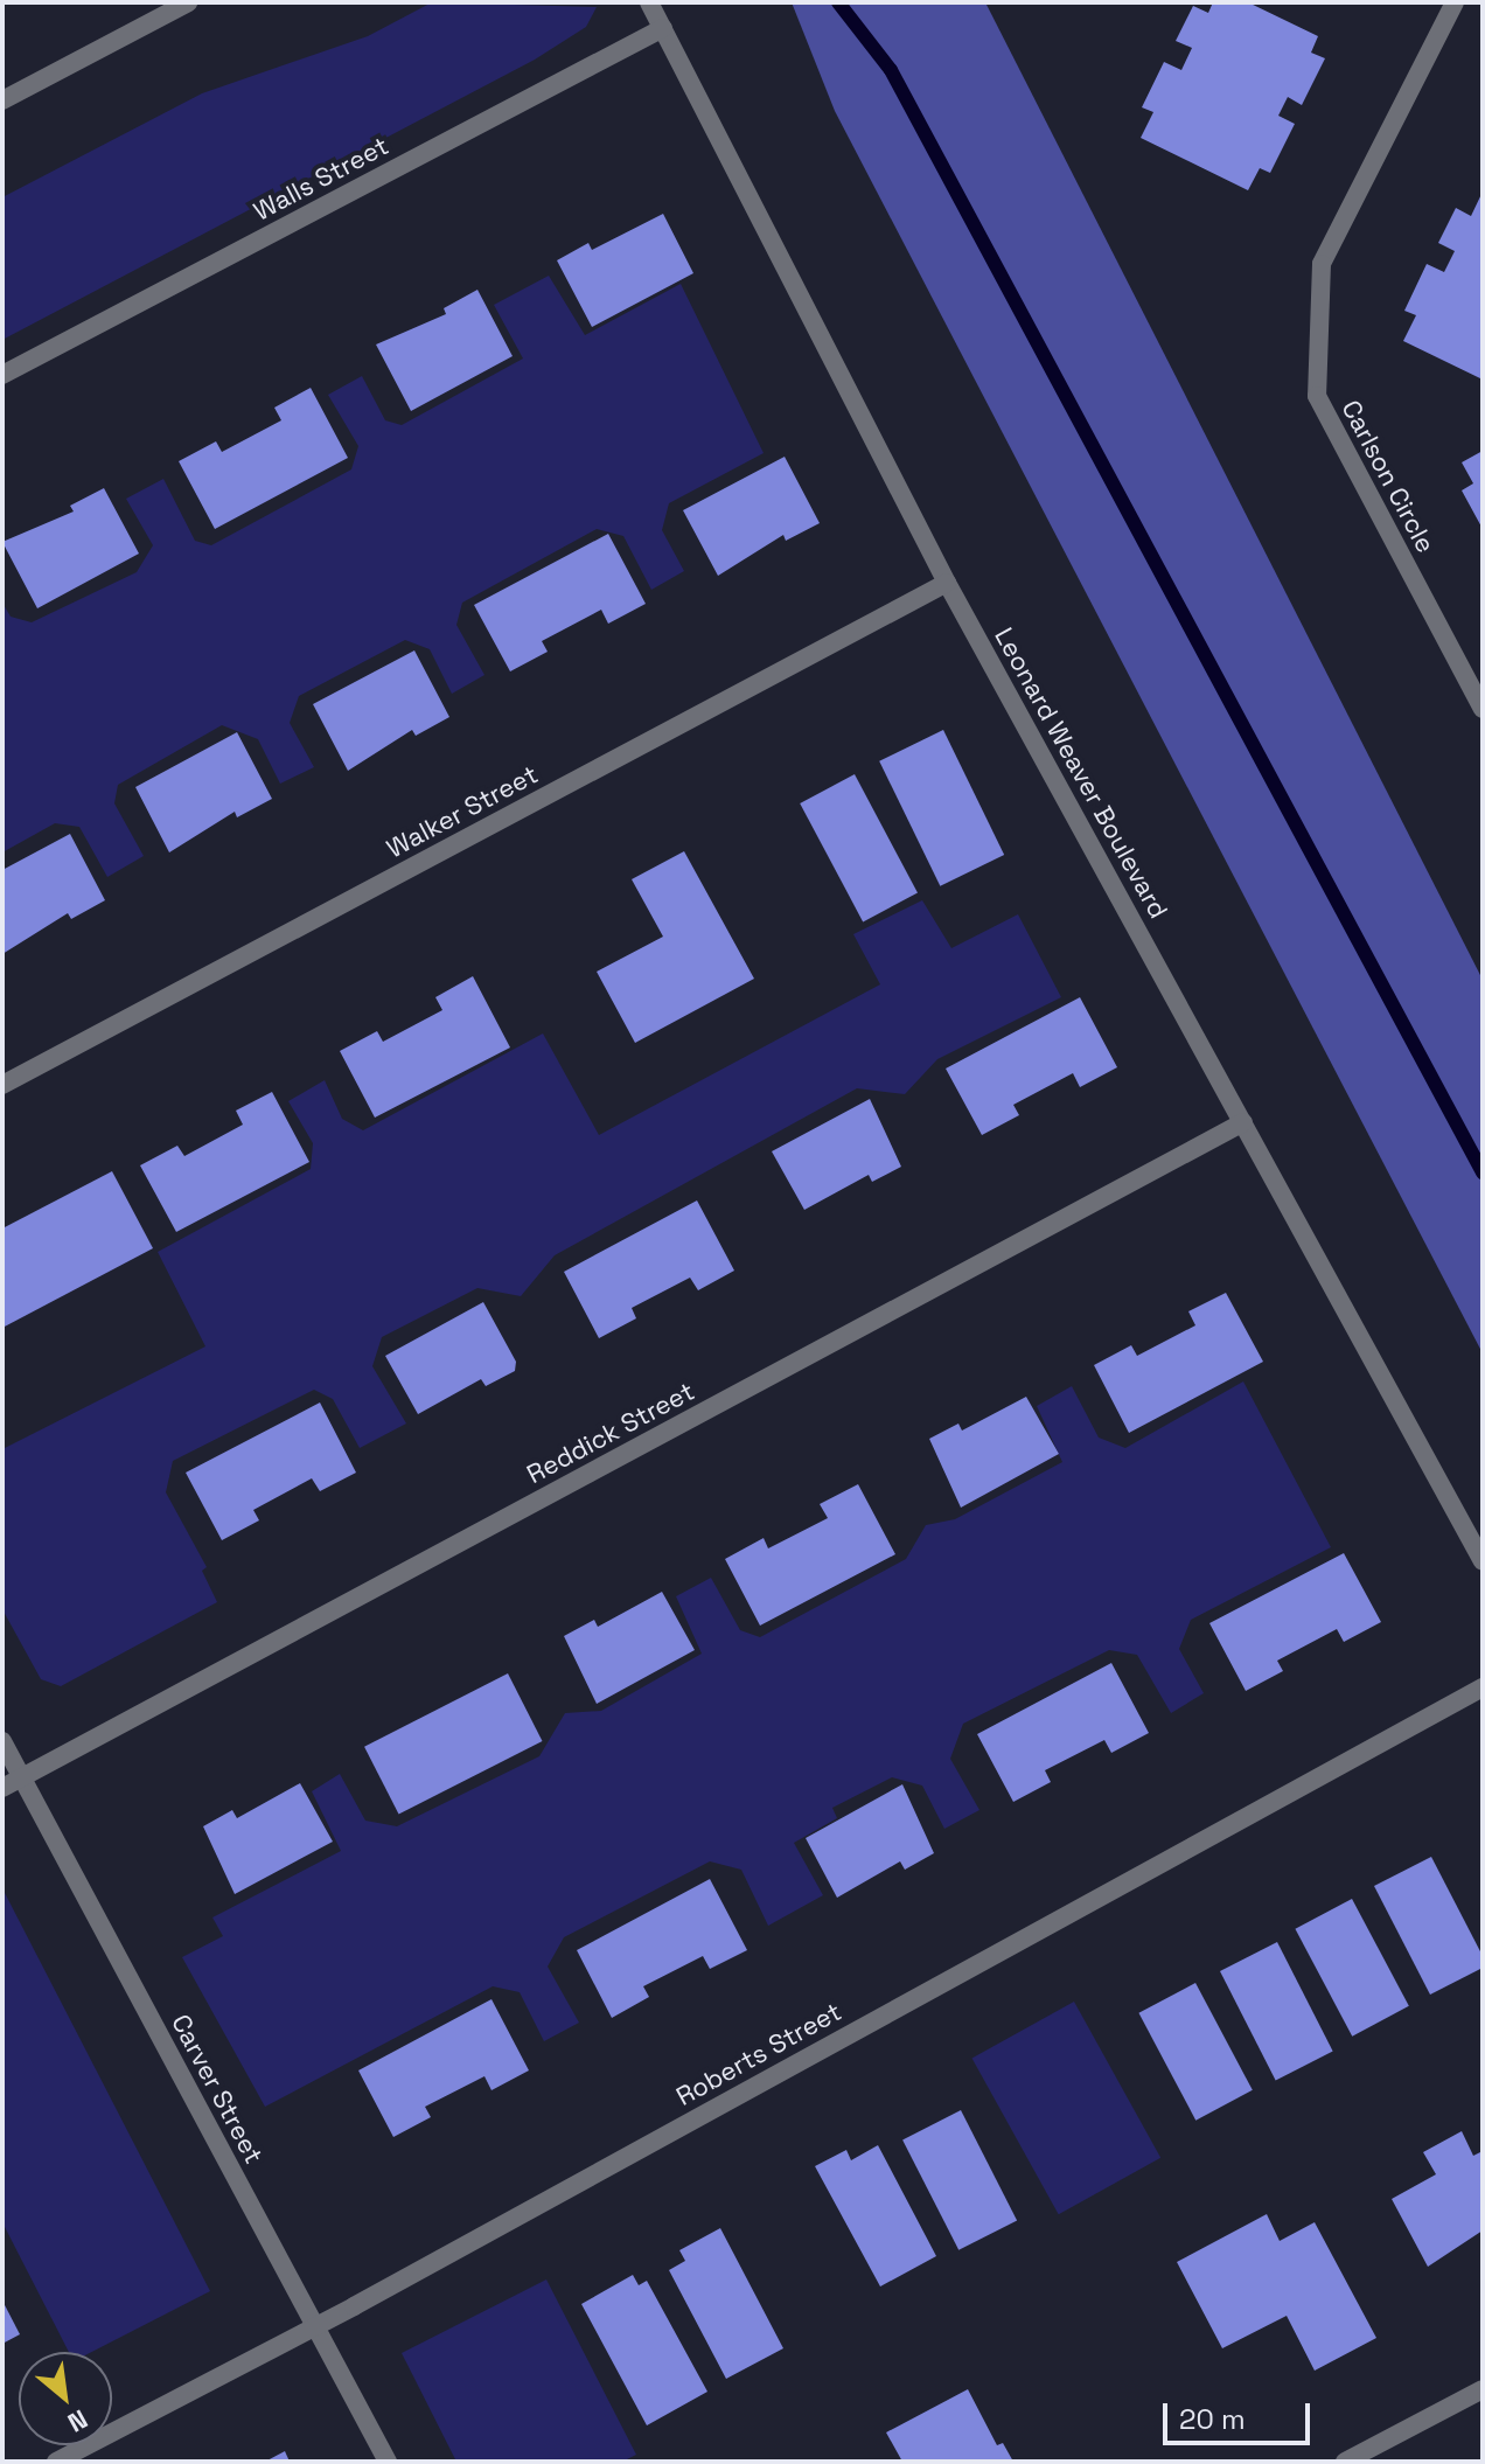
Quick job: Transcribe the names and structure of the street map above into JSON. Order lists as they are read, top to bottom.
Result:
{
  "streets": {
    "street": [
      "Walls Street",
      "Carlson Circle",
      "Leonard Weaver Boulevard",
      "Walker Street",
      "Reddick Street",
      "Roberts Street",
      "Carver Street"
    ]
  },
  "crossings": [
    ["Walls Street", "Leonard Weaver Boulevard"],
    ["Leonard Weaver Boulevard", "Walker Street"],
    ["Leonard Weaver Boulevard", "Reddick Street"],
    ["Reddick Street", "Carver Street"],
    ["Roberts Street", "Carver Street"]
  ],
  "scale_bar": "20 m",
  "north": "bottom right"
}
